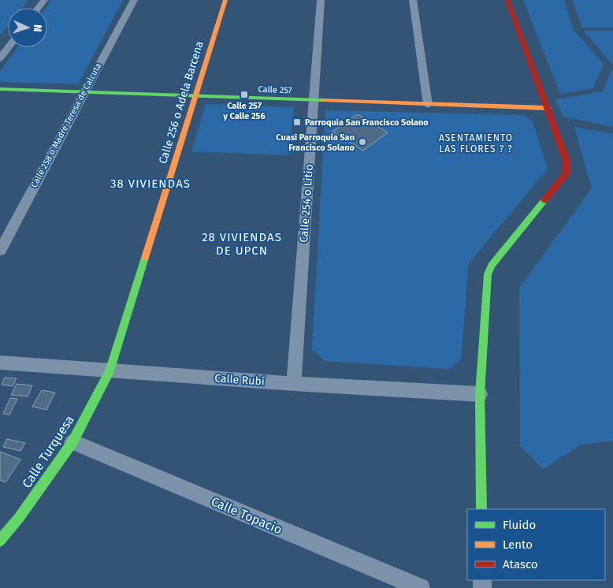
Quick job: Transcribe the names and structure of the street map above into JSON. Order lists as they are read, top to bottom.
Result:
{
  "streets": {
    "street": [
      "Calle 257",
      "Calle 256 o Adela Barcena",
      "Calle 258 o Madre Teresa de Calcuta",
      "Calle 254 o Litio",
      "Calle Rubí",
      "Calle Turquesa",
      "Calle Topacio"
    ]
  },
  "crossings": [
    ["Calle 257", "Calle 256 o Adela Barcena"],
    ["Calle 257", "Calle 258 o Madre Teresa de Calcuta"],
    ["Calle 257", "Calle 254 o Litio"],
    ["Calle 256 o Adela Barcena", "Calle Rubí"],
    ["Calle 256 o Adela Barcena", "Calle Turquesa"],
    ["Calle 254 o Litio", "Calle Rubí"],
    ["Calle Rubí", "Calle Turquesa"],
    ["Calle Turquesa", "Calle Topacio"]
  ],
  "districts": ["ASENTAMIENTO LAS FLORES ? ?", "38 VIVIENDAS", "28 VIVIENDAS DE UPCN"],
  "places": {
    "transit": ["Calle 257 y Calle 256", "Parroquia San Francisco Solano"],
    "other": ["Cuasi Parroquia San Francisco Solano"]
  },
  "legend": ["Fluido", "Lento", "Atasco"],
  "north": "right"
}
